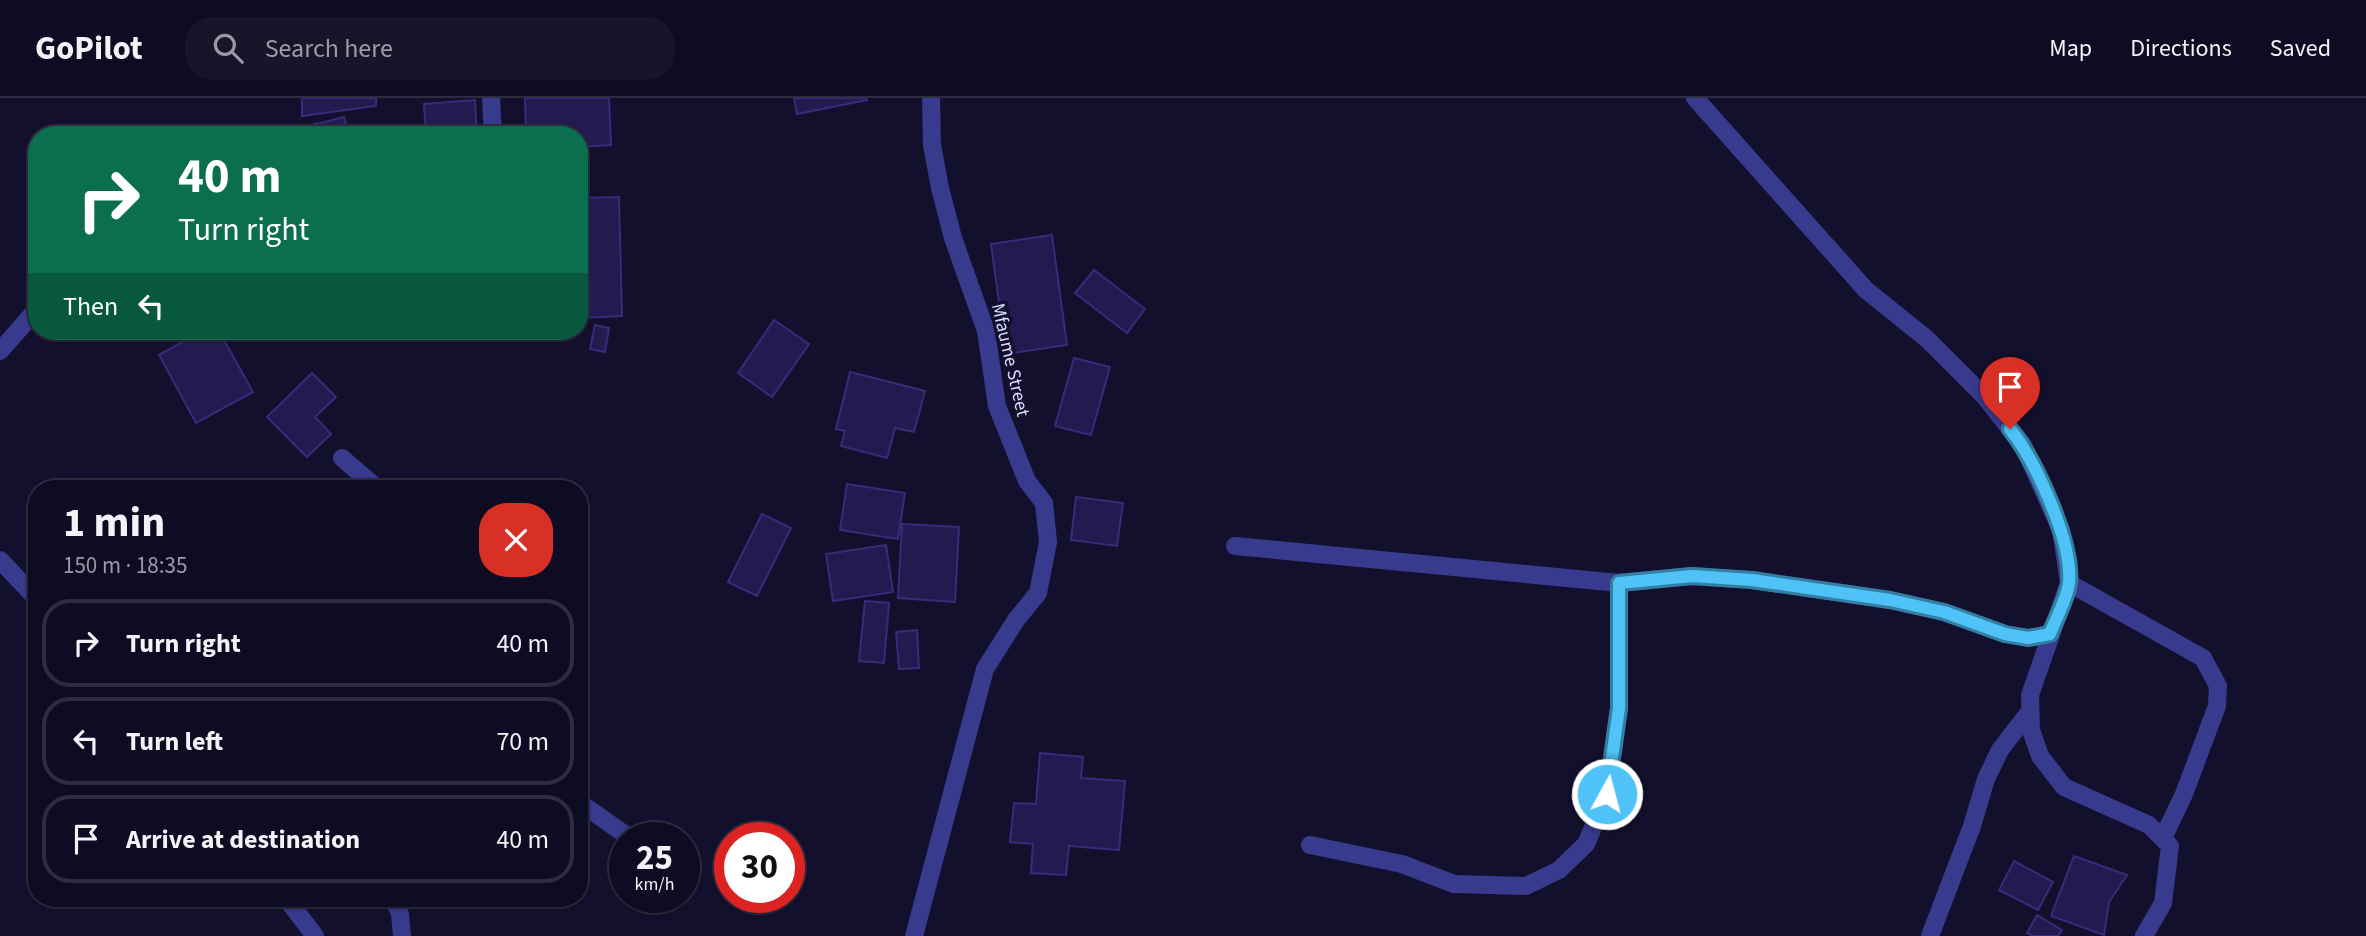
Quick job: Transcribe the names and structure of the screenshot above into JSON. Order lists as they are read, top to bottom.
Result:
{
  "streets": {
    "street": ["Mfaume Street"]
  },
  "page": {
    "header": "GoPilot",
    "search": "Search here",
    "nav": ["Map", "Directions", "Saved"],
    "turn": ["40 m", "Turn right"],
    "then": "Then",
    "heading": ["1 min", "150 m · 18:35"],
    "list": [
      {
        "name": "Turn right",
        "value": "40 m"
      },
      {
        "name": "Turn left",
        "value": "70 m"
      },
      {
        "name": "Arrive at destination",
        "value": "40 m"
      }
    ],
    "speed": "25 km/h",
    "limit": "30"
  }
}
